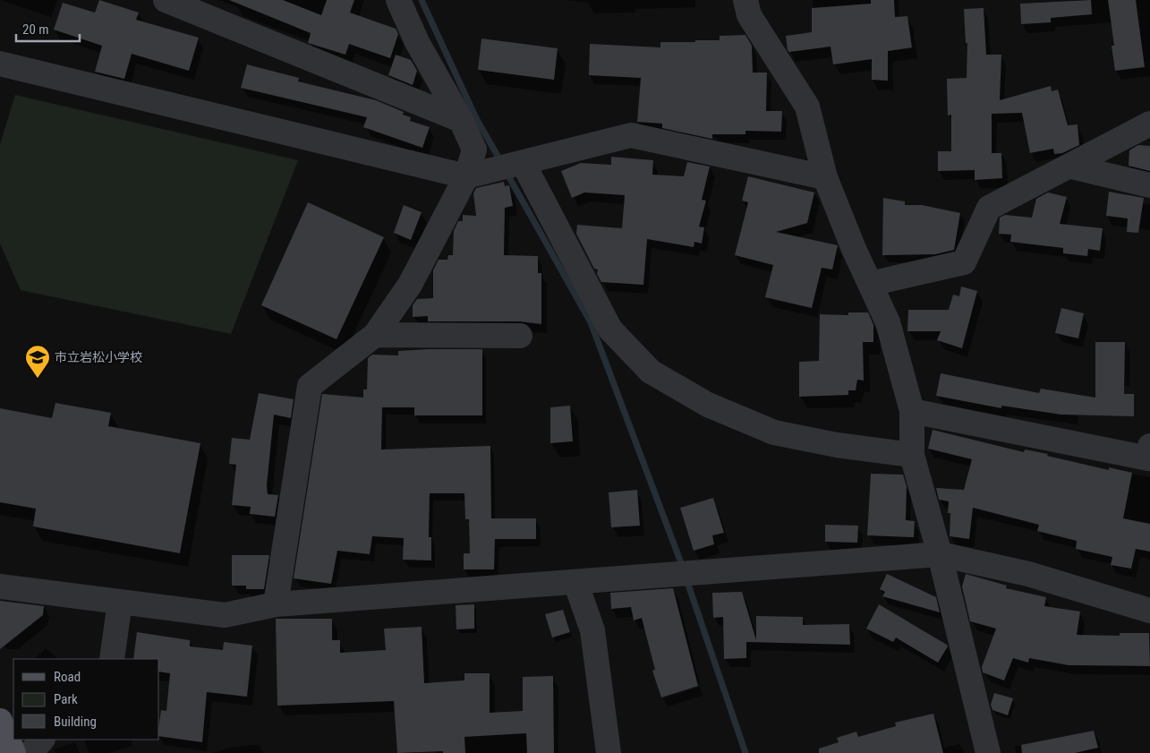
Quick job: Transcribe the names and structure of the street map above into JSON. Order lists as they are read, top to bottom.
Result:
{
  "places": {
    "school or university": ["市立岩松小学校"]
  },
  "legend": ["Road", "Park", "Building"],
  "scale_bar": "20 m"
}
